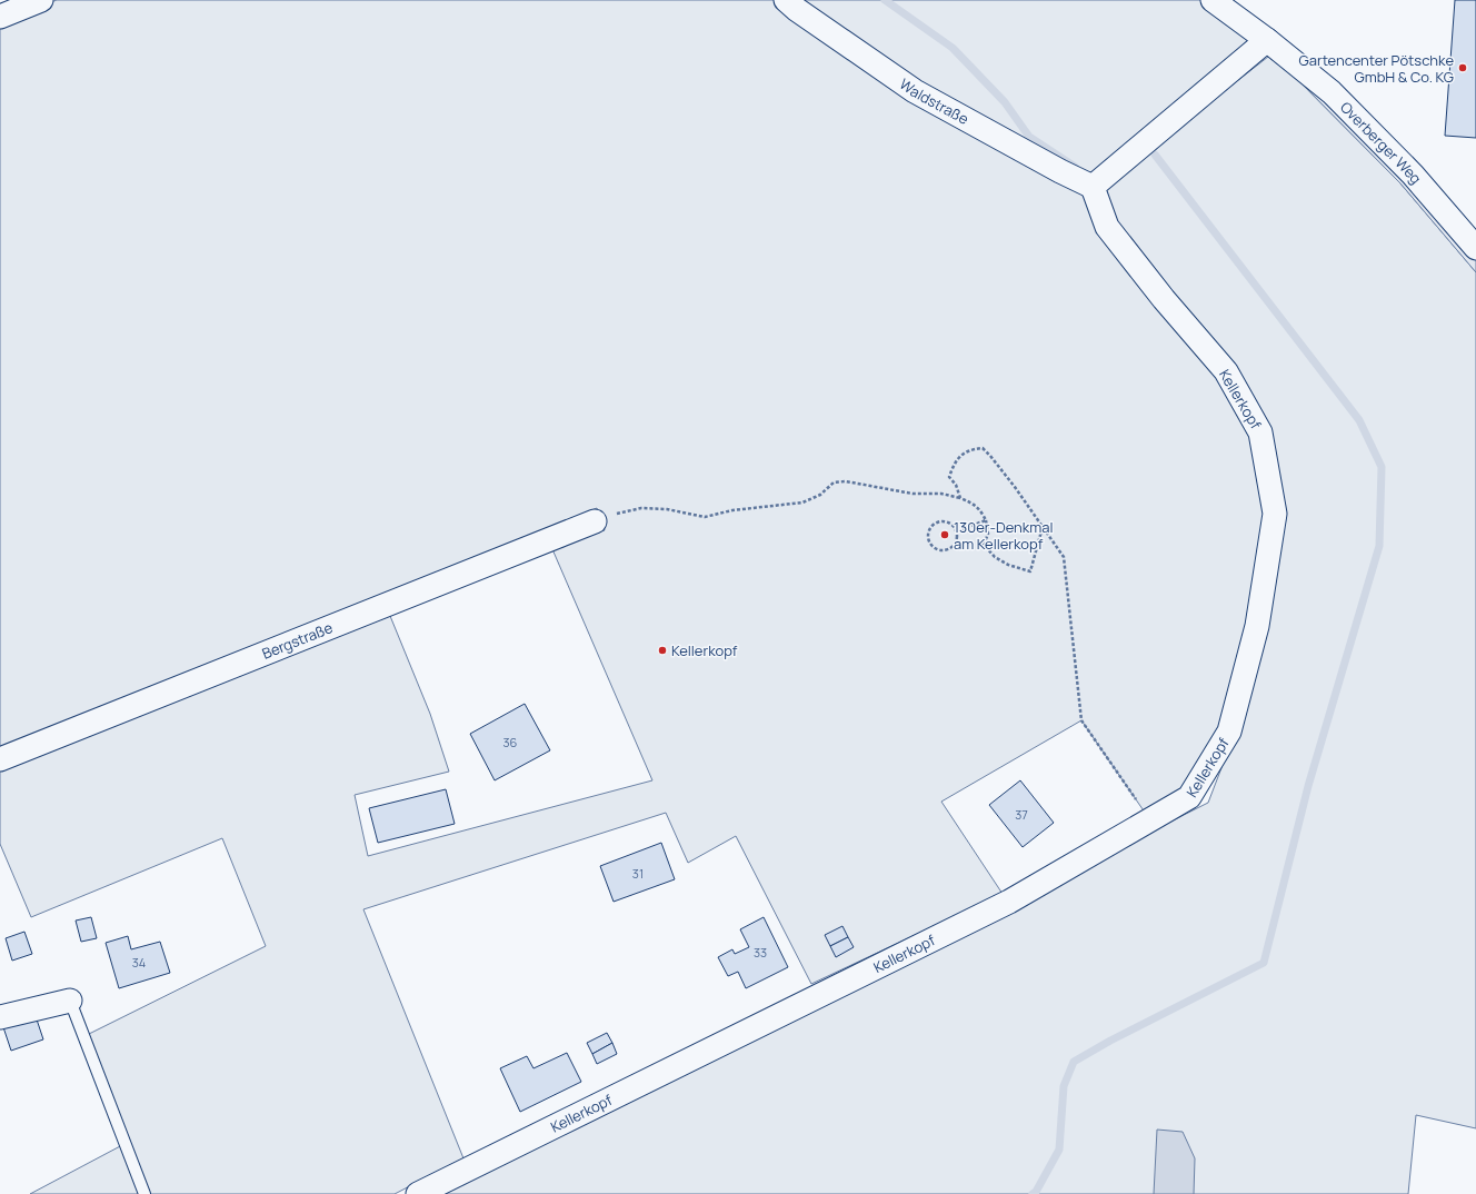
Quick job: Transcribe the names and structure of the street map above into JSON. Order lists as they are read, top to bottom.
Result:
{
  "streets": {
    "street": [
      "Waldstraße",
      "Overberger Weg",
      "Kellerkopf",
      "Bergstraße"
    ]
  },
  "crossings": [
    ["Waldstraße", "Kellerkopf"]
  ],
  "places": ["Gartencenter Pötschke GmbH & Co. KG", "130er-Denkmal am Kellerkopf", "Kellerkopf"],
  "house_numbers": [
    "36",
    "37",
    "31",
    "33",
    "34"
  ]
}
